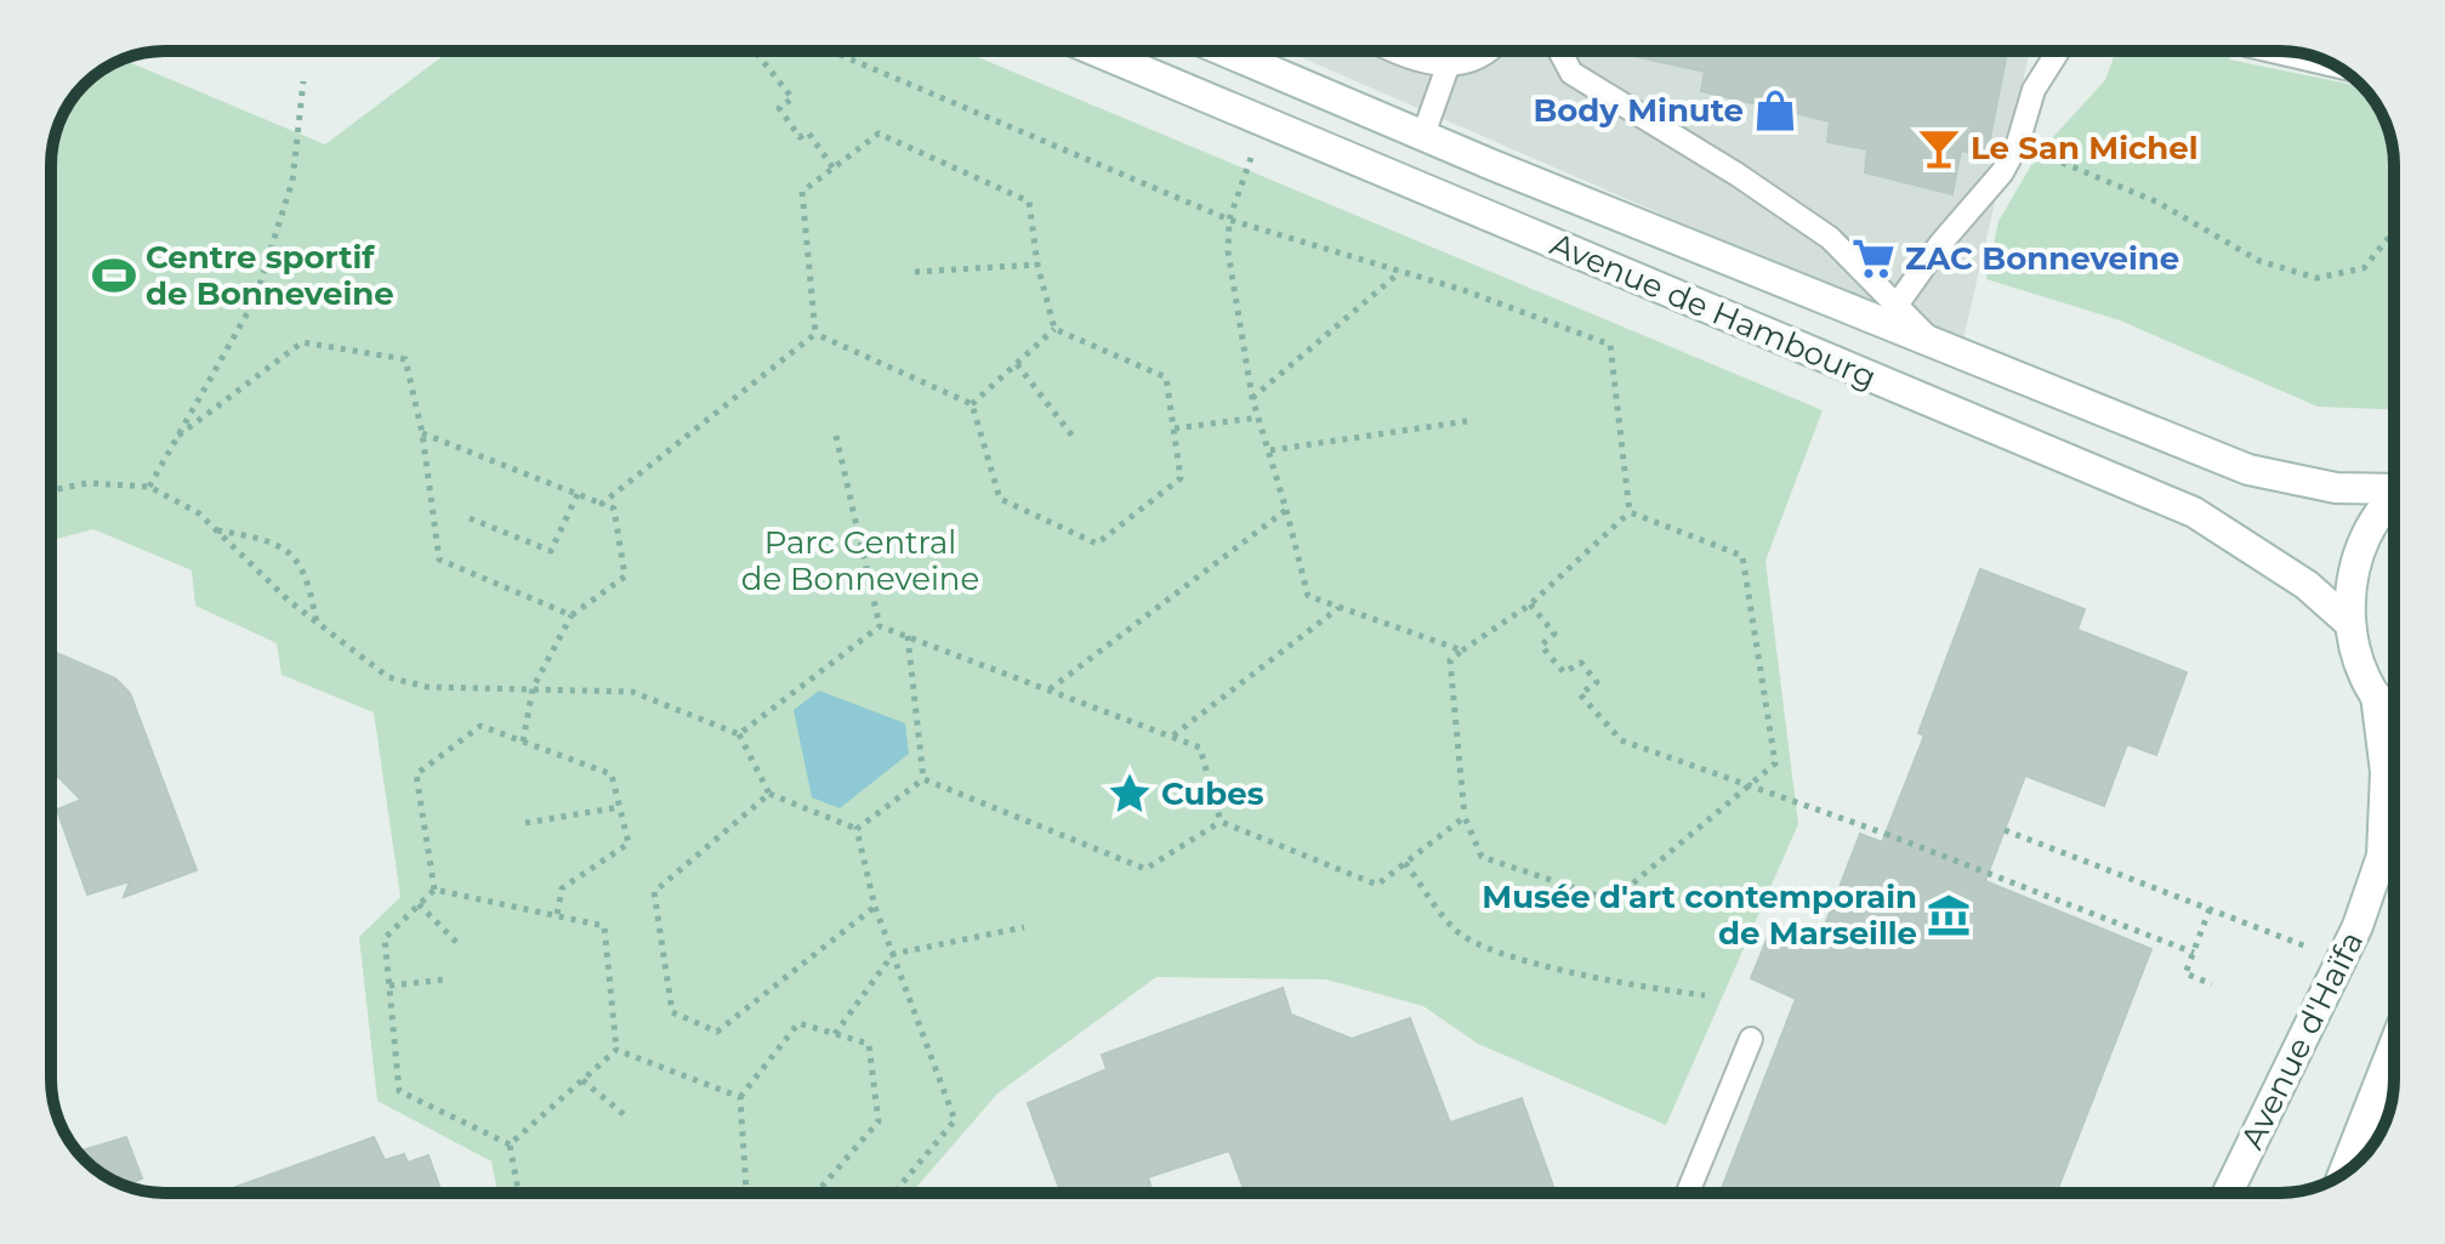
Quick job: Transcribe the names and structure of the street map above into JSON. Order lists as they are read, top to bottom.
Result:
{
  "streets": {
    "street": ["Avenue de Hambourg", "Avenue d'Haïfa"]
  },
  "parks": ["Parc Central de Bonneveine"],
  "places": {
    "shop": ["Body Minute"],
    "bar": ["Le San Michel"],
    "supermarket": ["ZAC Bonneveine"],
    "sports": ["Centre sportif de Bonneveine"],
    "place": ["Cubes"],
    "museum": ["Musée d'art contemporain de Marseille"]
  }
}
